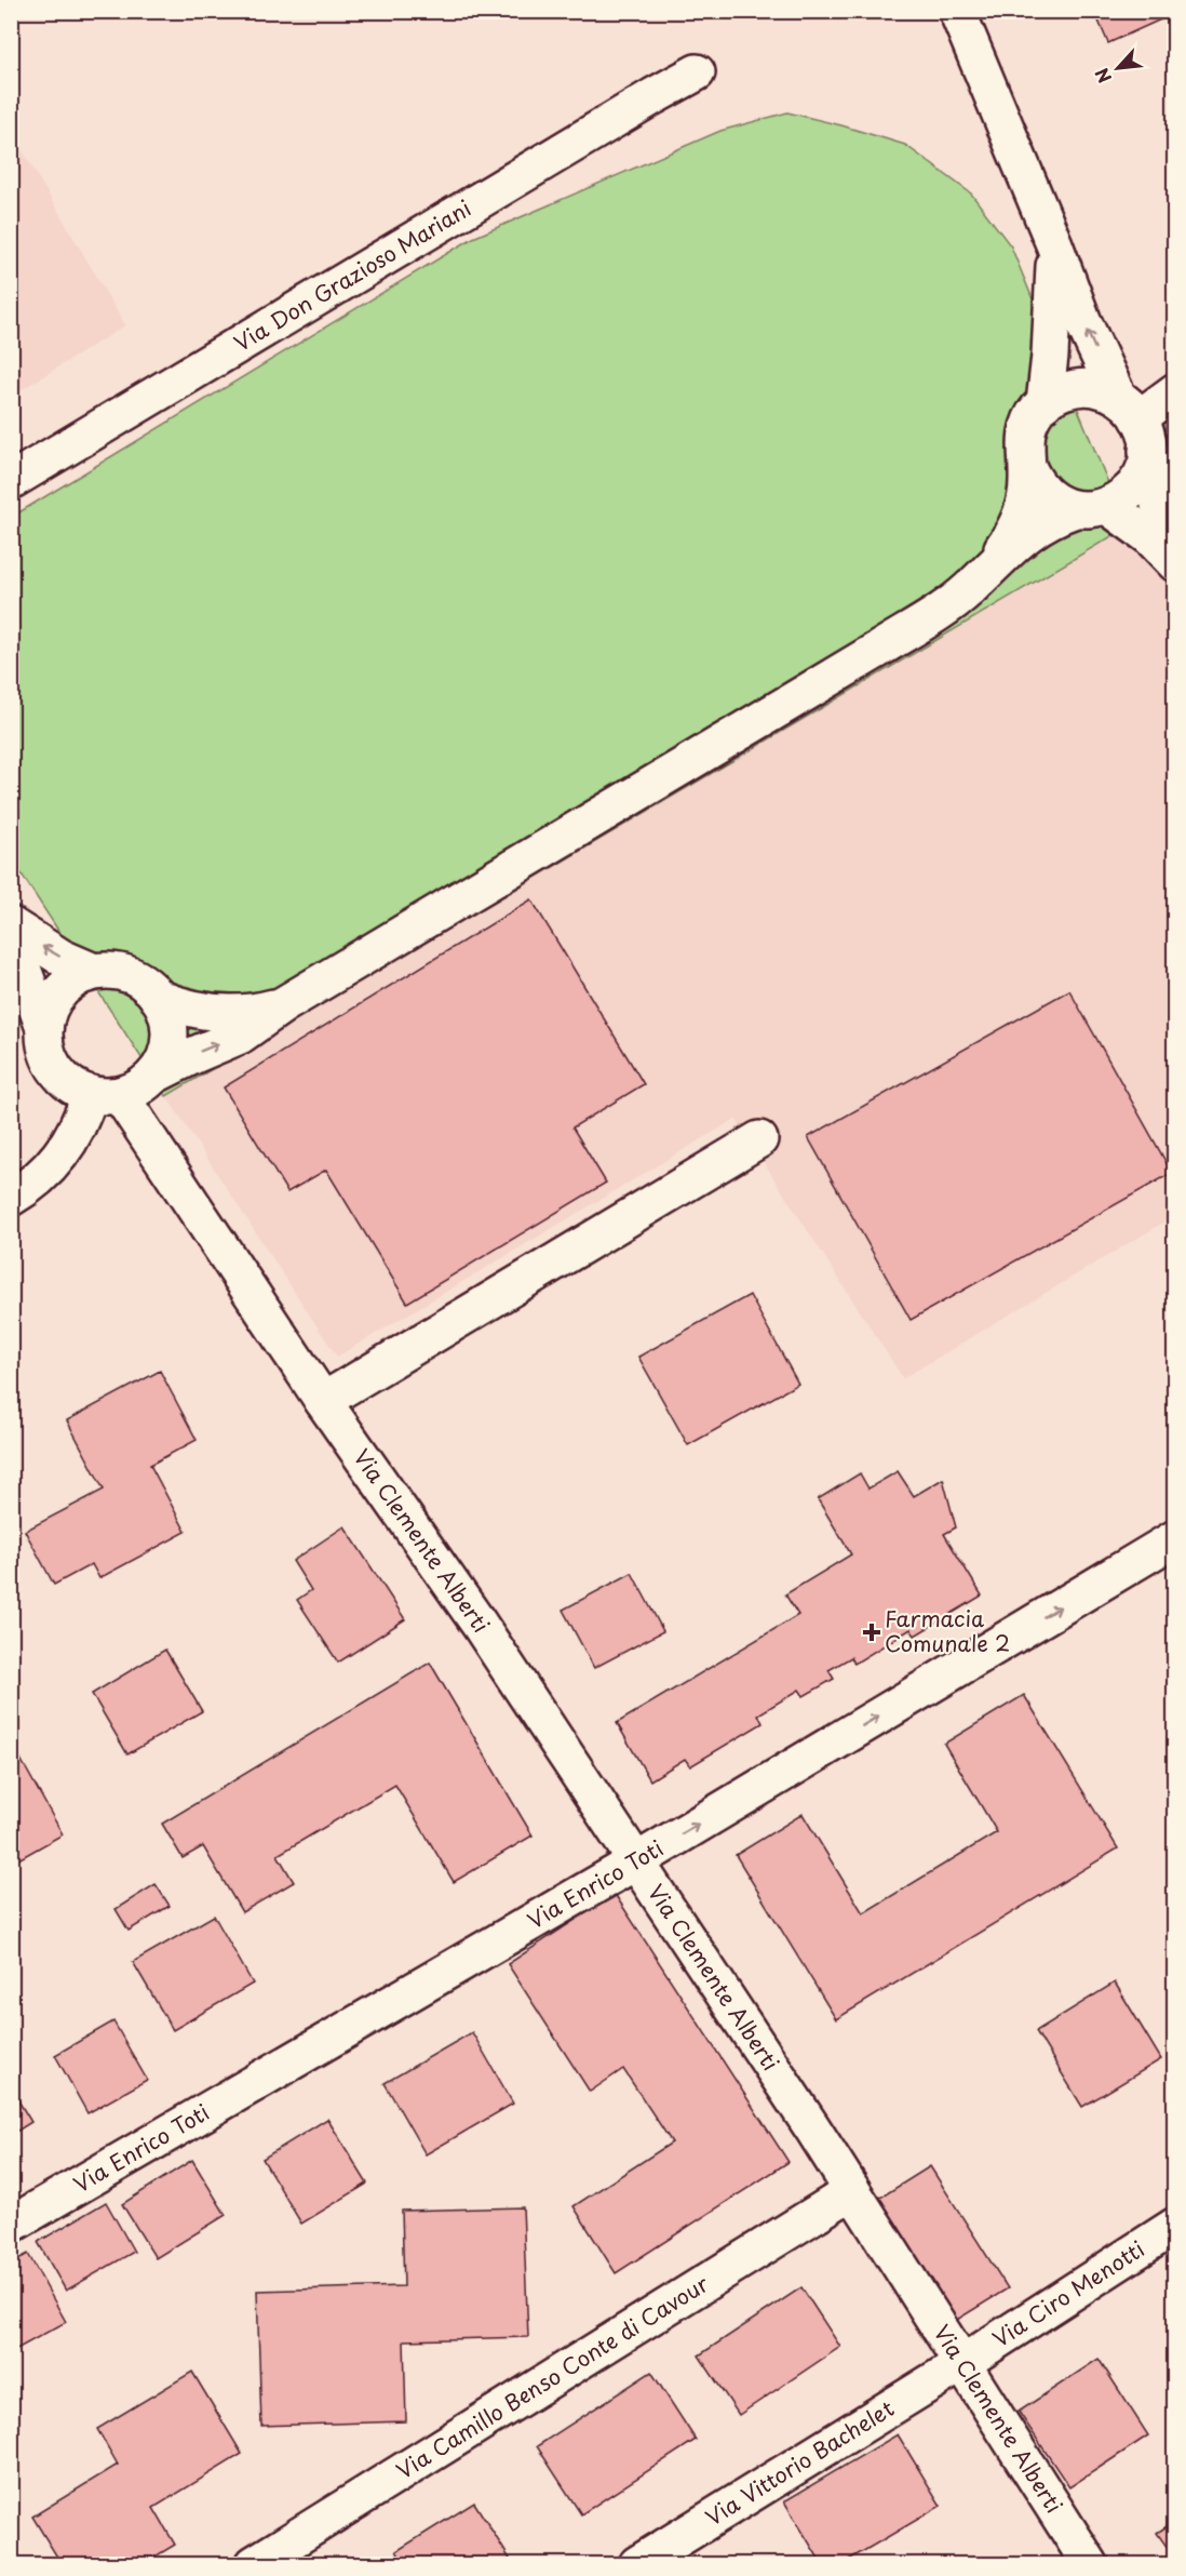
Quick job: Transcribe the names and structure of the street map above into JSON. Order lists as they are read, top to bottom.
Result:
{
  "streets": {
    "street": [
      "Via Don Grazioso Mariani",
      "Via Clemente Alberti",
      "Via Enrico Toti",
      "Via Ciro Menotti",
      "Via Camillo Benso Conte di Cavour",
      "Via Vittorio Bachelet"
    ]
  },
  "crossings": [
    ["Via Clemente Alberti", "Via Enrico Toti"],
    ["Via Clemente Alberti", "Via Ciro Menotti"],
    ["Via Clemente Alberti", "Via Camillo Benso Conte di Cavour"],
    ["Via Clemente Alberti", "Via Vittorio Bachelet"],
    ["Via Ciro Menotti", "Via Vittorio Bachelet"]
  ],
  "one_way": ["Via Enrico Toti"],
  "places": {
    "health": ["Farmacia Comunale 2"]
  },
  "north": "bottom left"
}
